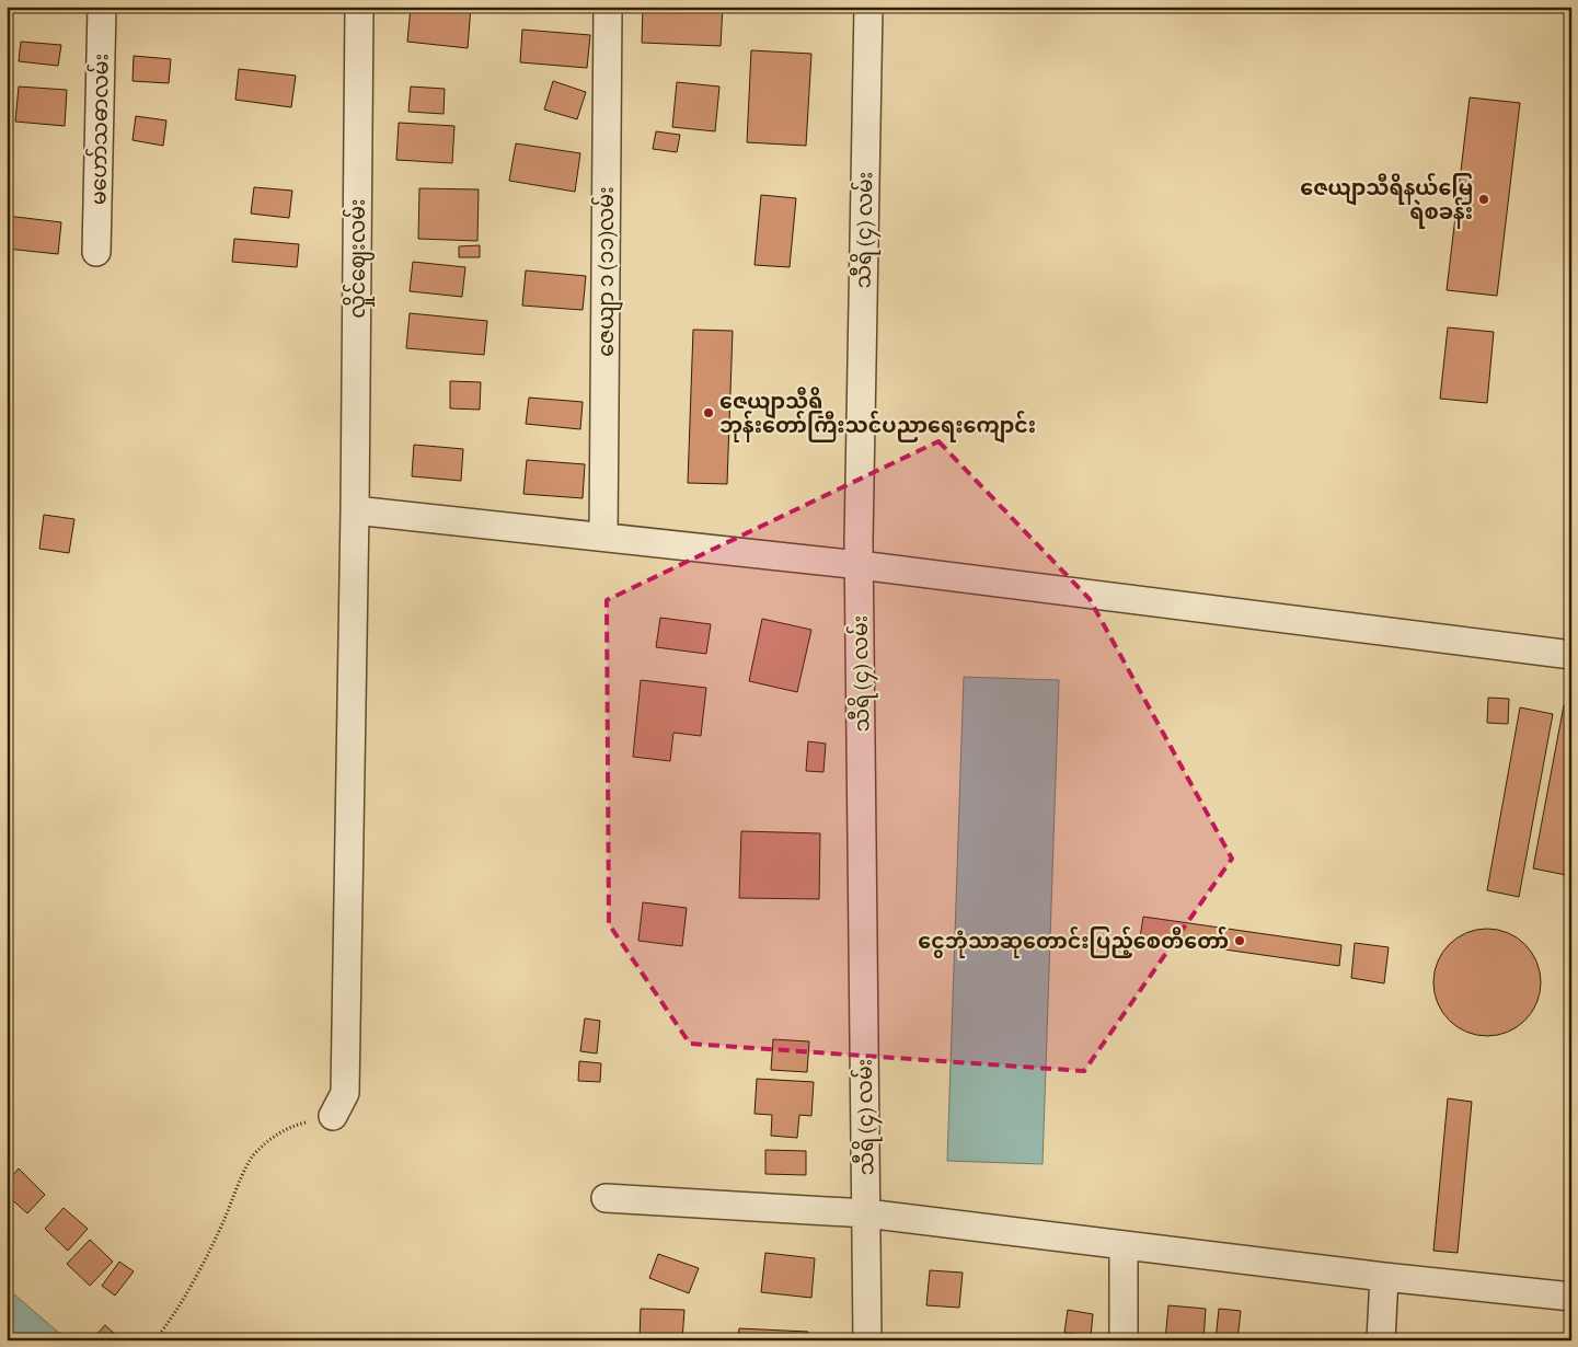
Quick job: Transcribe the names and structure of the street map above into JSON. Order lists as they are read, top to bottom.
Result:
{
  "streets": {
    "street": [
      "မဟော်သဓာလမ်း",
      "သီရိ (၄) လမ်း",
      "လှိုင်ဈေးလမ်း",
      "ဇေယျာ ၁ (၁၁)လမ်း"
    ]
  },
  "places": ["ဇေယျာသီရိနယ်မြေ ရဲစခန်း", "ဇေယျာသီရိ ဘုန်းတော်ကြီးသင်ပညာရေးကျောင်း", "ငွေဘုံသာဆုတောင်းပြည့်စေတီတော်"]
}
